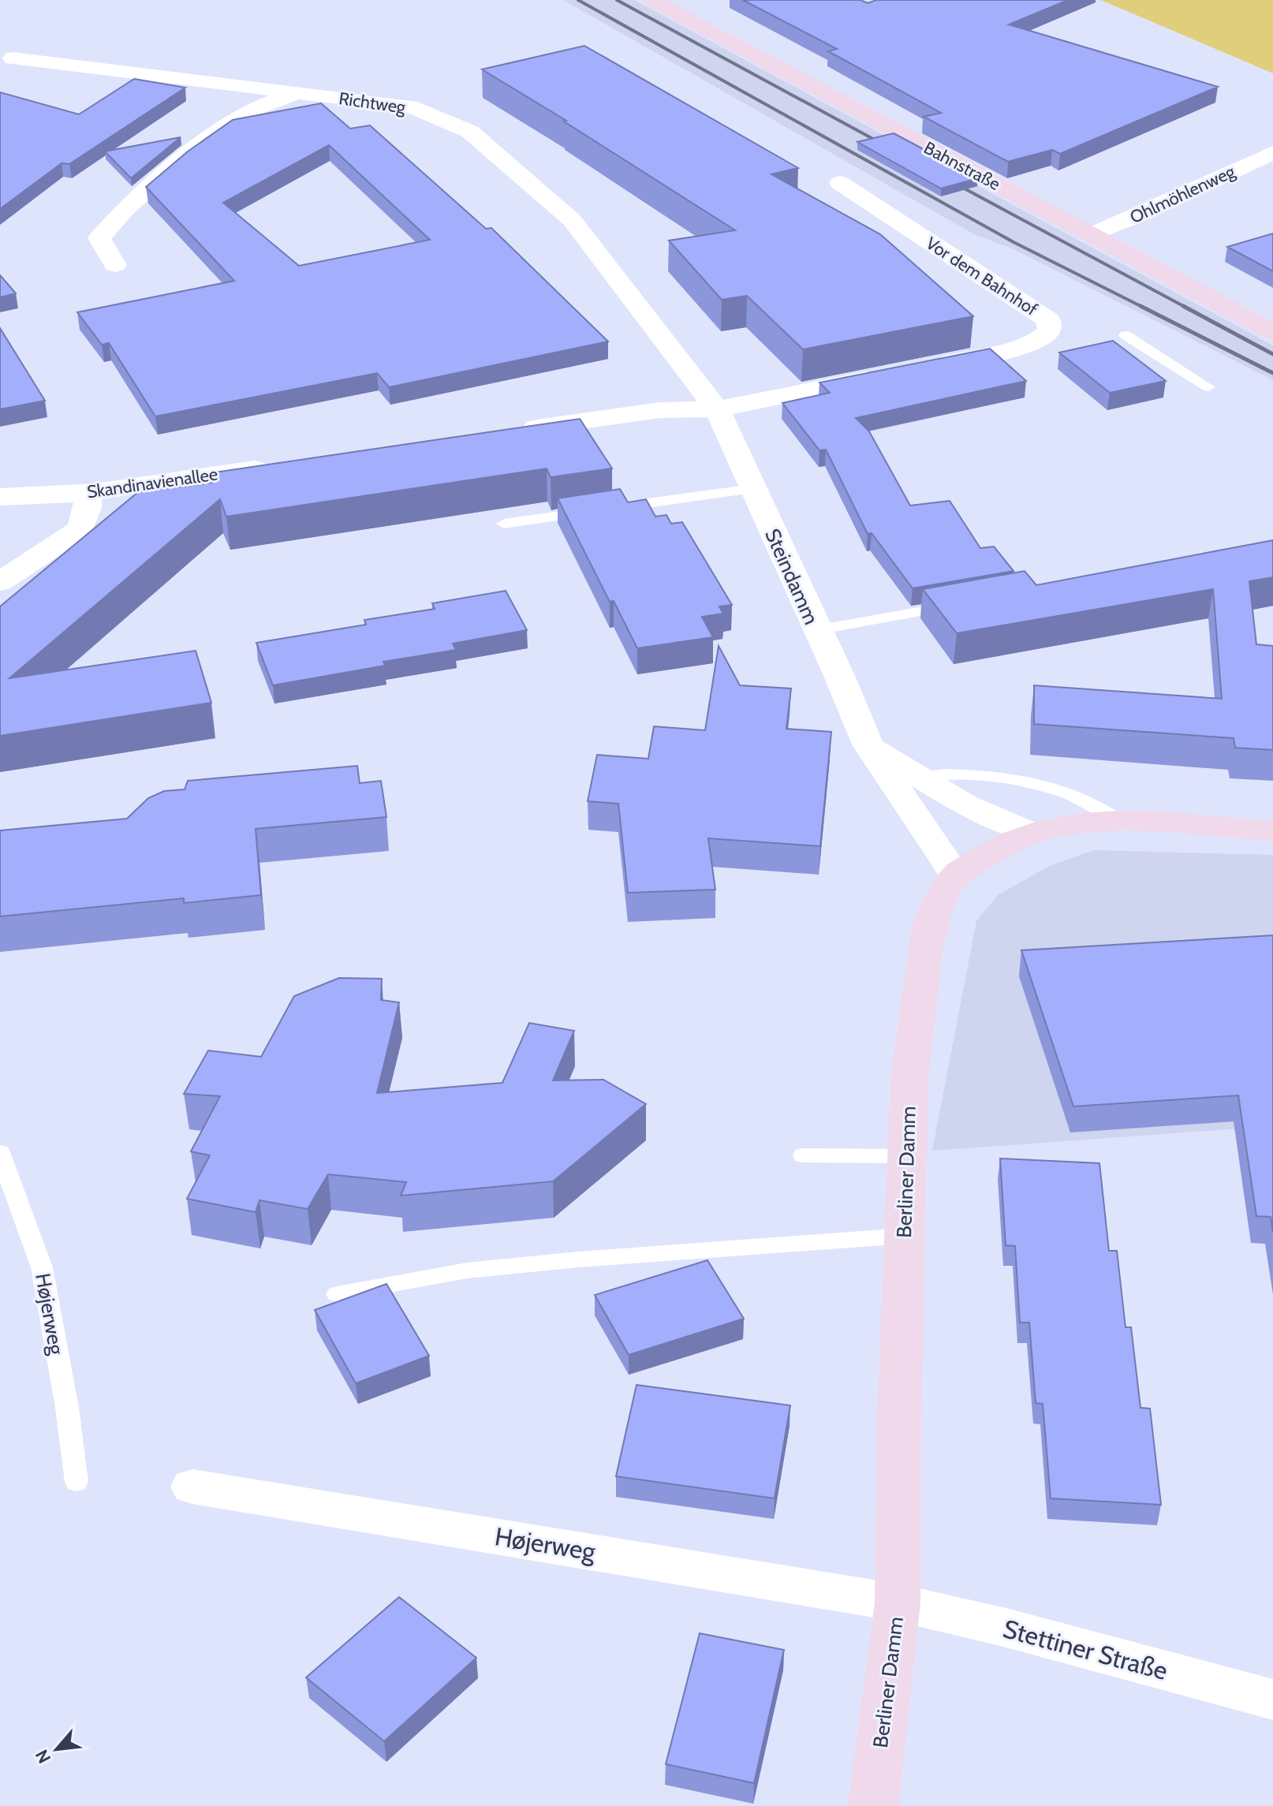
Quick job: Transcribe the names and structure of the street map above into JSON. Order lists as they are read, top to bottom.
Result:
{
  "streets": {
    "main road": ["Bahnstraße", "Berliner Damm"],
    "street": [
      "Richtweg",
      "Ohlmöhlenweg",
      "Vor dem Bahnhof",
      "Skandinavienallee",
      "Steindamm",
      "Højerweg",
      "Stettiner Straße"
    ]
  },
  "crossings": [
    ["Richtweg", "Steindamm"],
    ["Bahnstraße", "Ohlmöhlenweg"],
    ["Steindamm", "Berliner Damm"],
    ["Berliner Damm", "Højerweg"],
    ["Berliner Damm", "Stettiner Straße"],
    ["Højerweg", "Stettiner Straße"]
  ],
  "north": "bottom left"
}
